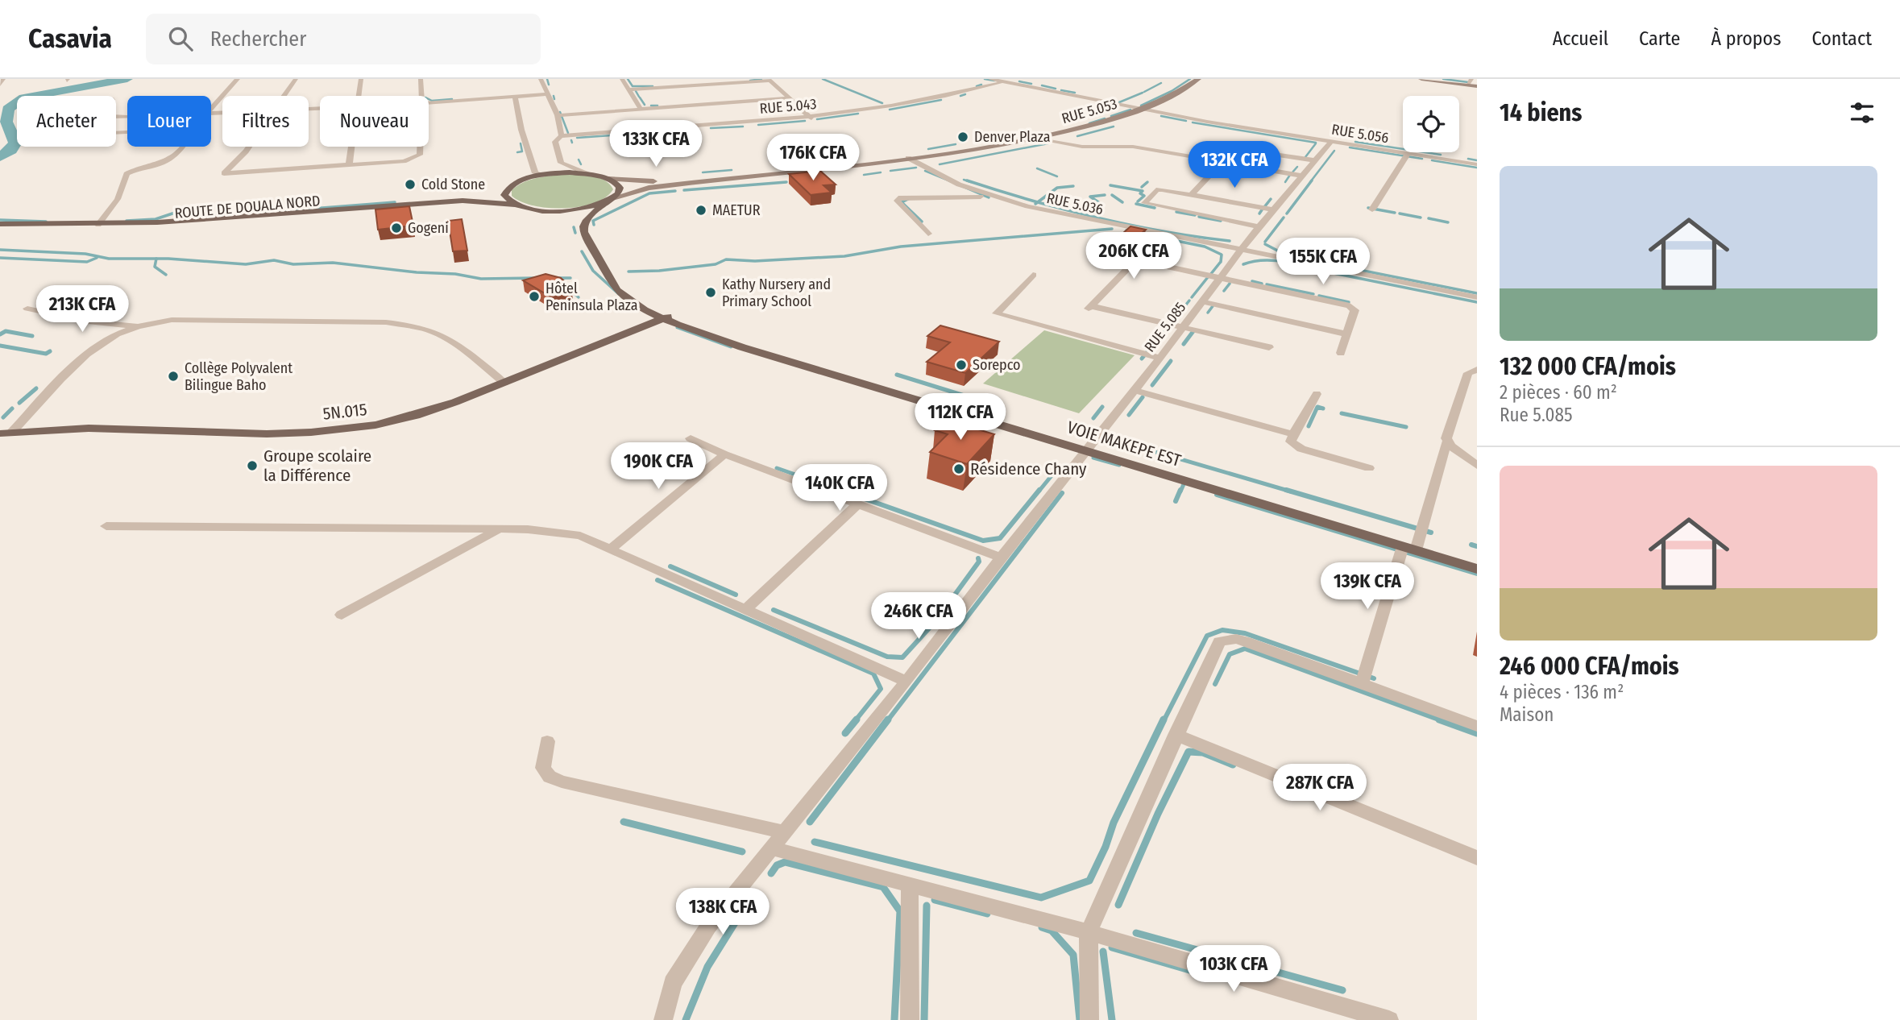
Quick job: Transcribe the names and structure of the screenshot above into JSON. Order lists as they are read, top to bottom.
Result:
{
  "streets": {
    "main road": [
      "RUE 5.053",
      "ROUTE DE DOUALA NORD",
      "5N.015",
      "VOIE MAKEPE EST"
    ],
    "street": [
      "RUE 5.043",
      "RUE 5.056",
      "RUE 5.036",
      "RUE 5.085"
    ]
  },
  "crossings": [
    ["RUE 5.043", "RUE 5.056"],
    ["RUE 5.053", "RUE 5.056"],
    ["RUE 5.053", "RUE 5.036"],
    ["RUE 5.056", "RUE 5.085"],
    ["RUE 5.036", "RUE 5.085"],
    ["RUE 5.085", "VOIE MAKEPE EST"],
    ["5N.015", "VOIE MAKEPE EST"]
  ],
  "places": [
    "Denver Plaza",
    "Cold Stone",
    "MAETUR",
    "Gogeni",
    "Kathy Nursery and Primary School",
    "Hôtel Peninsula Plaza",
    "Sorepco",
    "Collège Polyvalent Bilingue Baho",
    "Groupe scolaire la Différence",
    "Résidence Chany"
  ],
  "page": {
    "header": "Casavia",
    "search": "Rechercher",
    "nav": [
      "Accueil",
      "Carte",
      "À propos",
      "Contact"
    ],
    "heading": "14 biens",
    "chip": [
      "Acheter",
      "Louer",
      "Filtres",
      "Nouveau"
    ],
    "price": [
      "133K CFA",
      "176K CFA",
      "132K CFA",
      "206K CFA",
      "155K CFA",
      "213K CFA",
      "112K CFA",
      "190K CFA",
      "140K CFA",
      "139K CFA",
      "246K CFA",
      "287K CFA",
      "138K CFA",
      "103K CFA"
    ],
    "list": [
      {
        "name": "132 000 CFA/mois",
        "note": "2 pièces · 60 m² · Rue 5.085"
      },
      {
        "name": "246 000 CFA/mois",
        "note": "4 pièces · 136 m² · Maison"
      }
    ]
  }
}
